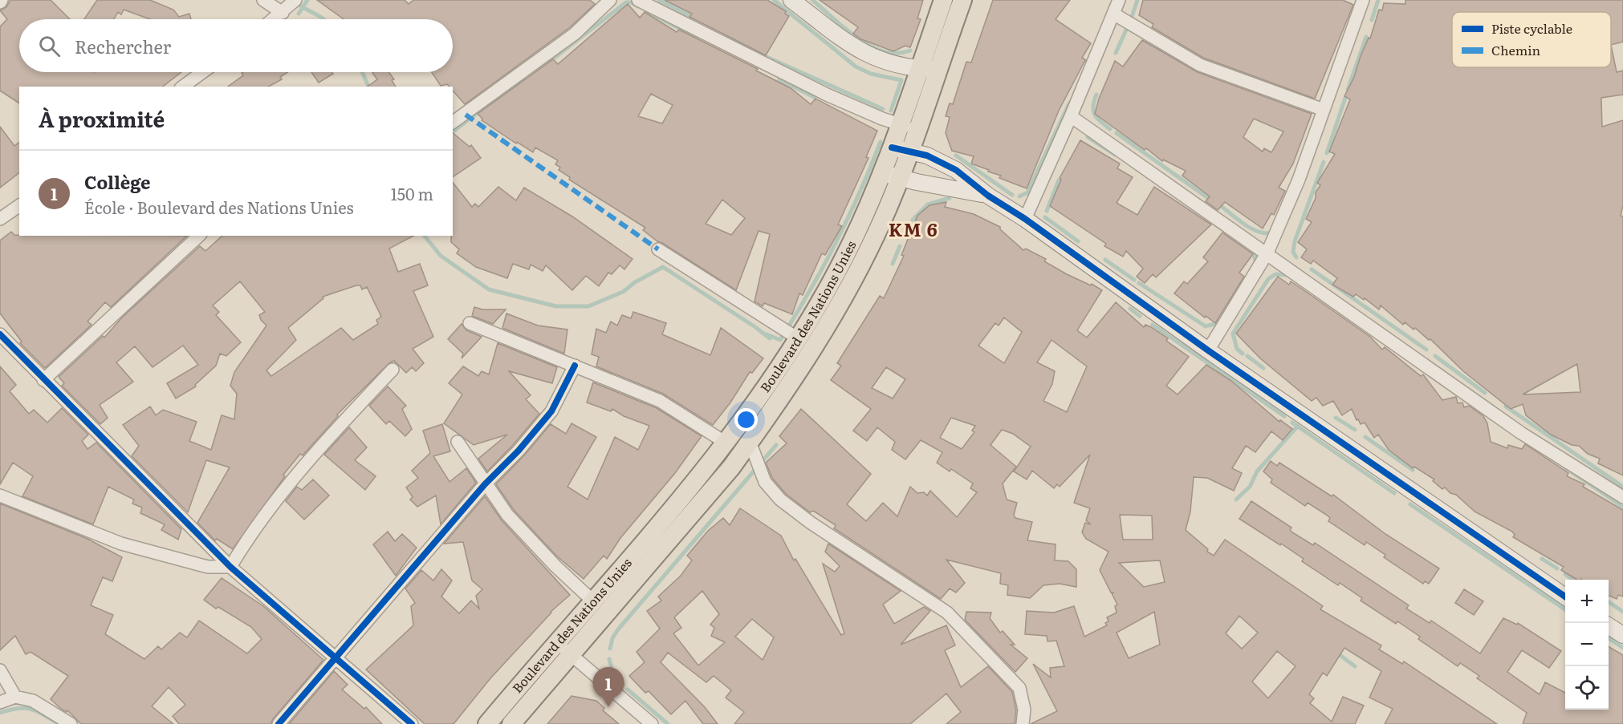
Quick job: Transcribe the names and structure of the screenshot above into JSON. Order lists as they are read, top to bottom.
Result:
{
  "streets": {
    "main road": ["Boulevard des Nations Unies"]
  },
  "districts": ["KM 6"],
  "legend": ["Piste cyclable", "Chemin"],
  "page": {
    "search": "Rechercher",
    "heading": "À proximité",
    "list": [
      {
        "mark": "1",
        "name": "Collège",
        "note": "École · Boulevard des Nations Unies",
        "value": "150 m"
      }
    ],
    "map_buttons": ["+", "−"],
    "pins": "1"
  }
}
